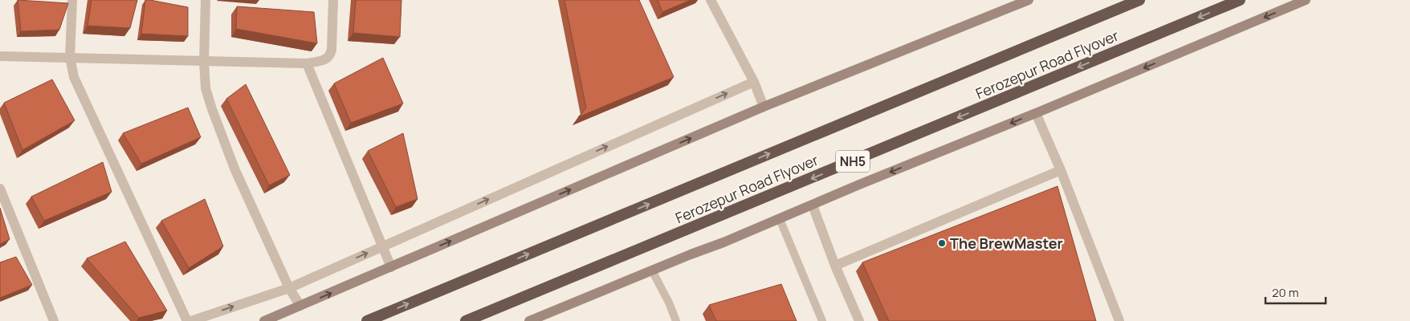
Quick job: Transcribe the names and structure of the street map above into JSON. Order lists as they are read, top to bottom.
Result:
{
  "streets": {
    "highway": ["Ferozepur Road Flyover", "NH5"]
  },
  "places": ["The BrewMaster"],
  "scale_bar": "20 m"
}
